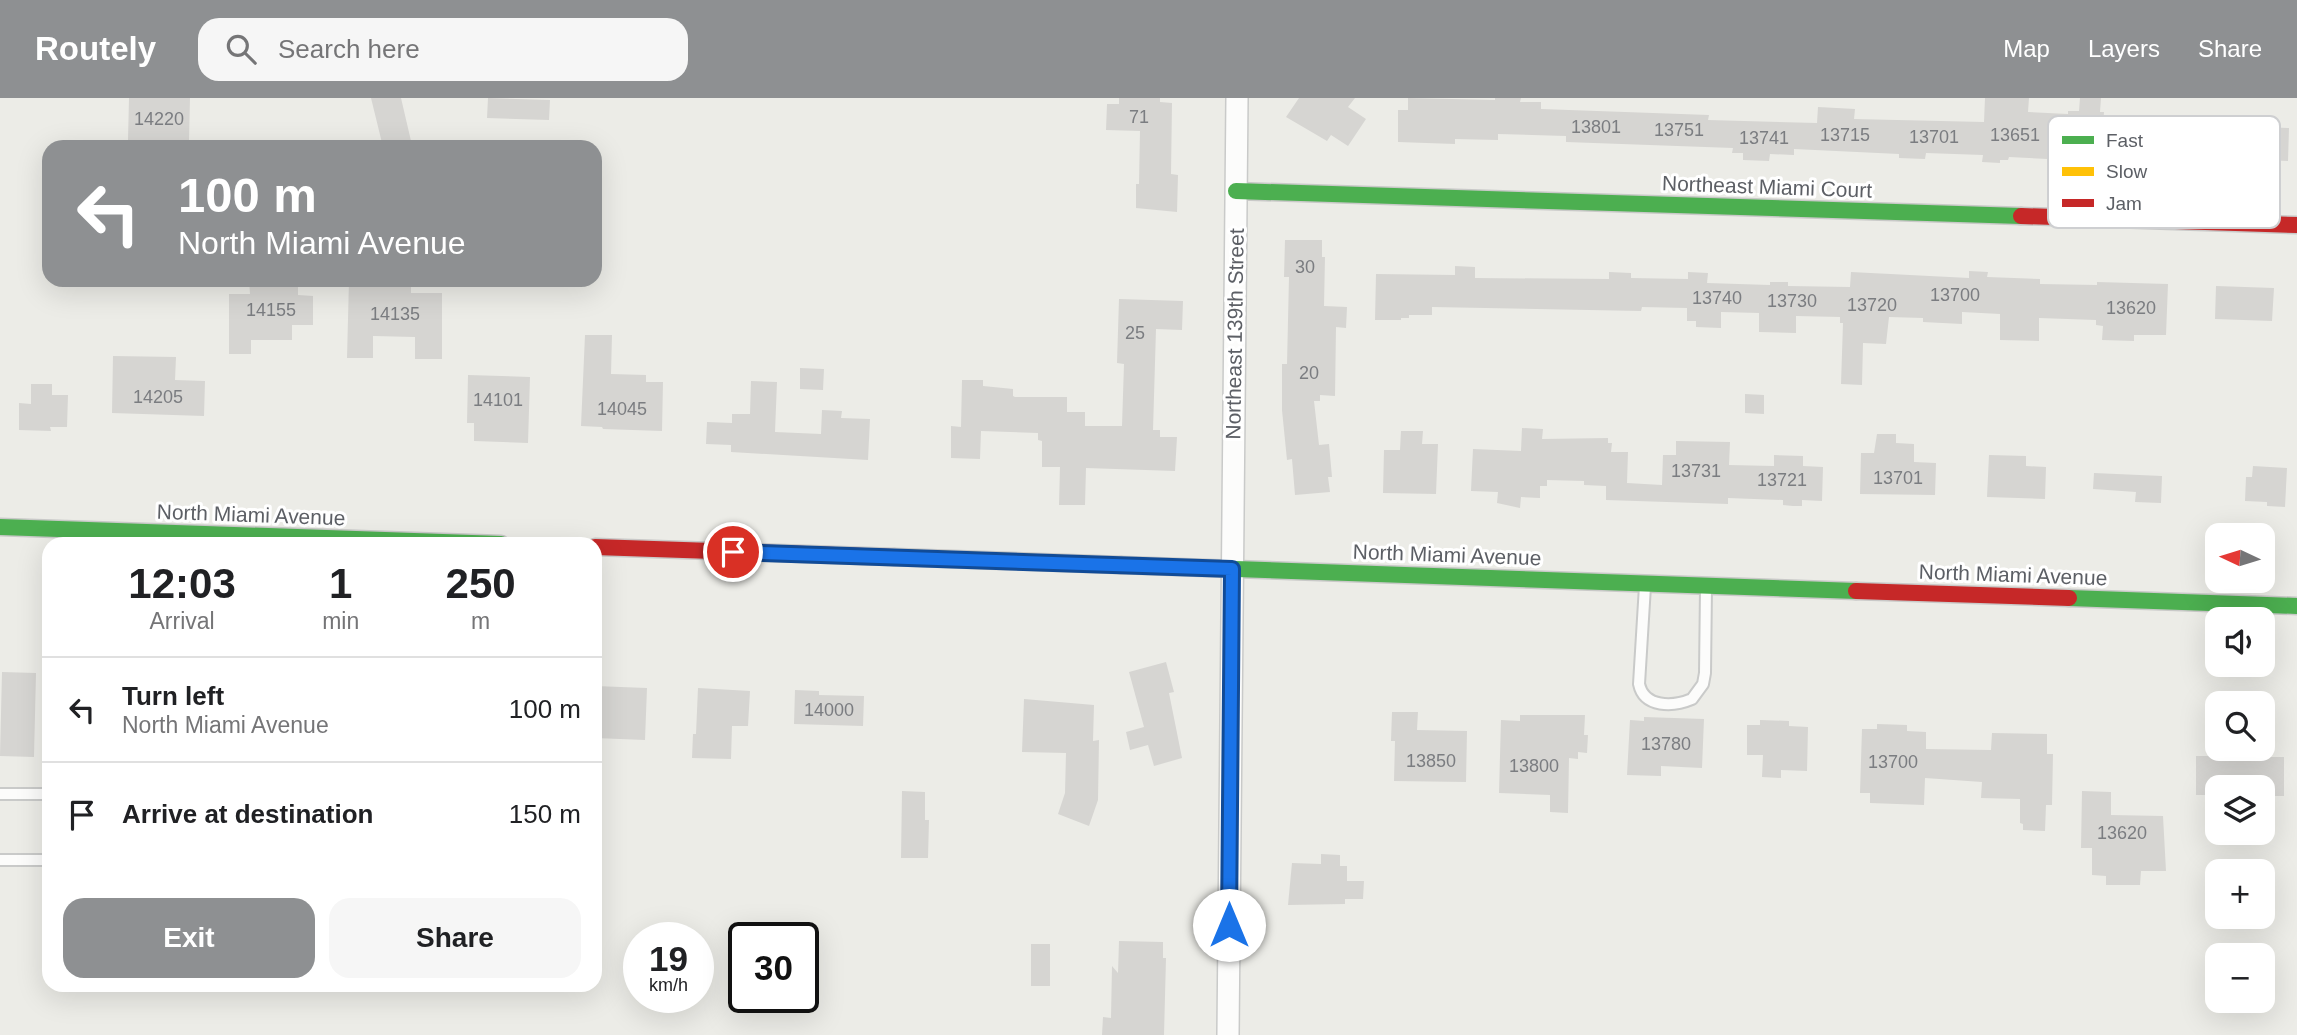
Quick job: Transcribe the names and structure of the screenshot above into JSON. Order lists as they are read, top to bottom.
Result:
{
  "streets": {
    "street": ["Northeast Miami Court", "Northeast 139th Street", "North Miami Avenue"]
  },
  "crossings": [
    ["Northeast Miami Court", "Northeast 139th Street"],
    ["Northeast 139th Street", "North Miami Avenue"]
  ],
  "house_numbers": [
    "71",
    "14220",
    "13801",
    "13751",
    "13715",
    "13651",
    "13701",
    "13741",
    "30",
    "13700",
    "13740",
    "13730",
    "13720",
    "13620",
    "14155",
    "14135",
    "25",
    "20",
    "14205",
    "14101",
    "14045",
    "13731",
    "13701",
    "13721",
    "14000",
    "13780",
    "13850",
    "13700",
    "13800",
    "13620"
  ],
  "legend": ["Fast", "Slow", "Jam"],
  "north": "left",
  "page": {
    "header": "Routely",
    "search": "Search here",
    "nav": ["Map", "Layers", "Share"],
    "turn": ["100 m", "North Miami Avenue"],
    "map_buttons": ["+", "−"],
    "eta": [
      "12:03",
      "Arrival",
      "1",
      "min",
      "250",
      "m"
    ],
    "list": [
      {
        "name": "Turn left",
        "note": "North Miami Avenue",
        "value": "100 m"
      },
      {
        "name": "Arrive at destination",
        "value": "150 m"
      }
    ],
    "buttons": ["Exit", "Share"],
    "speed": "19 km/h",
    "limit": "30"
  }
}
